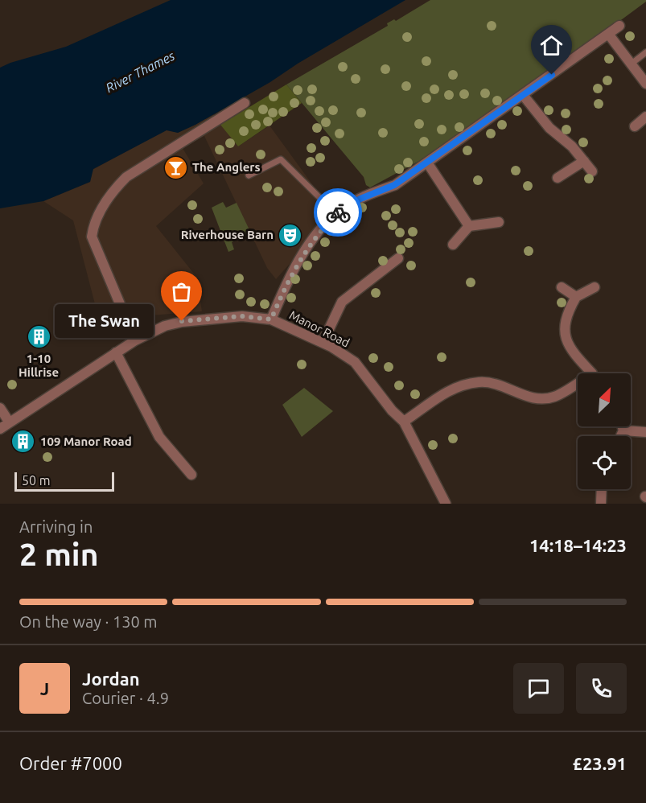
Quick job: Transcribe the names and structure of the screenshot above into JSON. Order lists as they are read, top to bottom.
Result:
{
  "streets": {
    "street": ["Manor Road"]
  },
  "water": ["River Thames"],
  "places": {
    "bar": ["The Anglers"],
    "theatre": ["Riverhouse Barn"],
    "other": ["The Swan"],
    "building": ["1-10 Hillrise", "109 Manor Road"]
  },
  "scale_bar": "50 m",
  "north": "top right",
  "page": {
    "bubble": "The Swan",
    "scale": "50 m",
    "heading": ["2 min", "Arriving in", "14:18–14:23"],
    "panel": [
      "Jordan",
      "Courier · 4.9",
      "Order #7000",
      "£23.91"
    ],
    "bar": "On the way · 130 m",
    "round": "J"
  }
}
